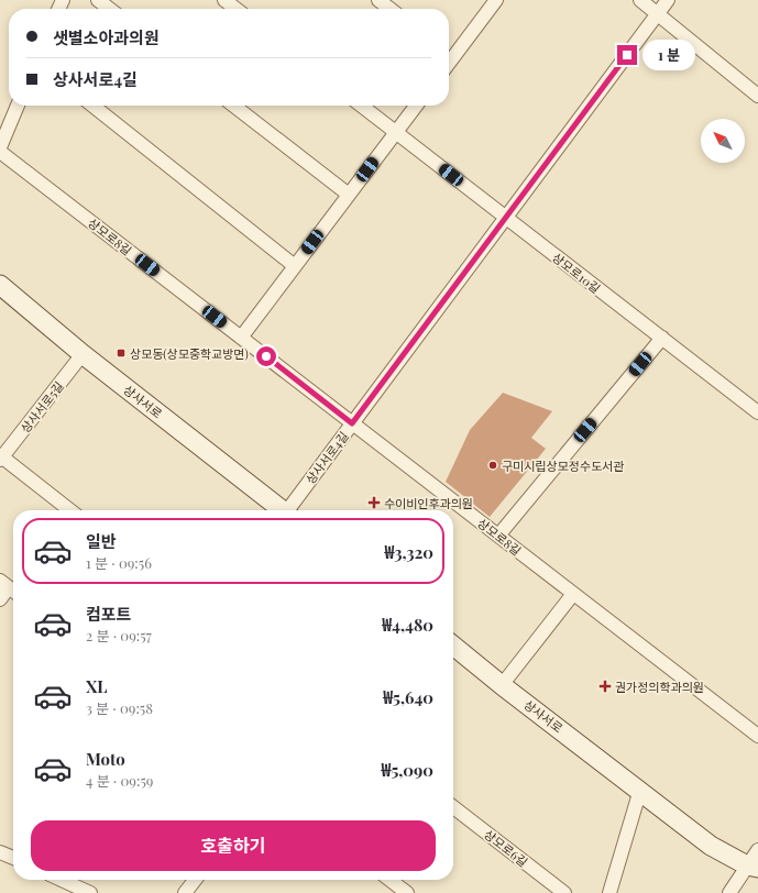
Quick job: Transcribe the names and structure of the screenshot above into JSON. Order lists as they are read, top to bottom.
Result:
{
  "streets": {
    "street": [
      "상모로8길",
      "상모로10길",
      "상사서로",
      "상사서로5길",
      "상사서로4길",
      "상모로6길"
    ]
  },
  "crossings": [
    ["상모로8길", "상사서로4길"],
    ["상모로10길", "상사서로4길"],
    ["상사서로", "상사서로5길"]
  ],
  "places": {
    "transit": ["상모동(상모중학교방면)"],
    "other": ["구미시립상모정수도서관"],
    "health": ["수이비인후과의원", "권가정의학과의원"]
  },
  "north": "top left",
  "page": {
    "banner": ["샛별소아과의원", "상사서로4길"],
    "bubble": "1 분",
    "list": [
      {
        "name": "일반",
        "note": "1 분 · 09:56",
        "value": "₩3,320"
      },
      {
        "name": "컴포트",
        "note": "2 분 · 09:57",
        "value": "₩4,480"
      },
      {
        "name": "XL",
        "note": "3 분 · 09:58",
        "value": "₩5,640"
      },
      {
        "name": "Moto",
        "note": "4 분 · 09:59",
        "value": "₩5,090"
      }
    ],
    "buttons": "호출하기"
  }
}
